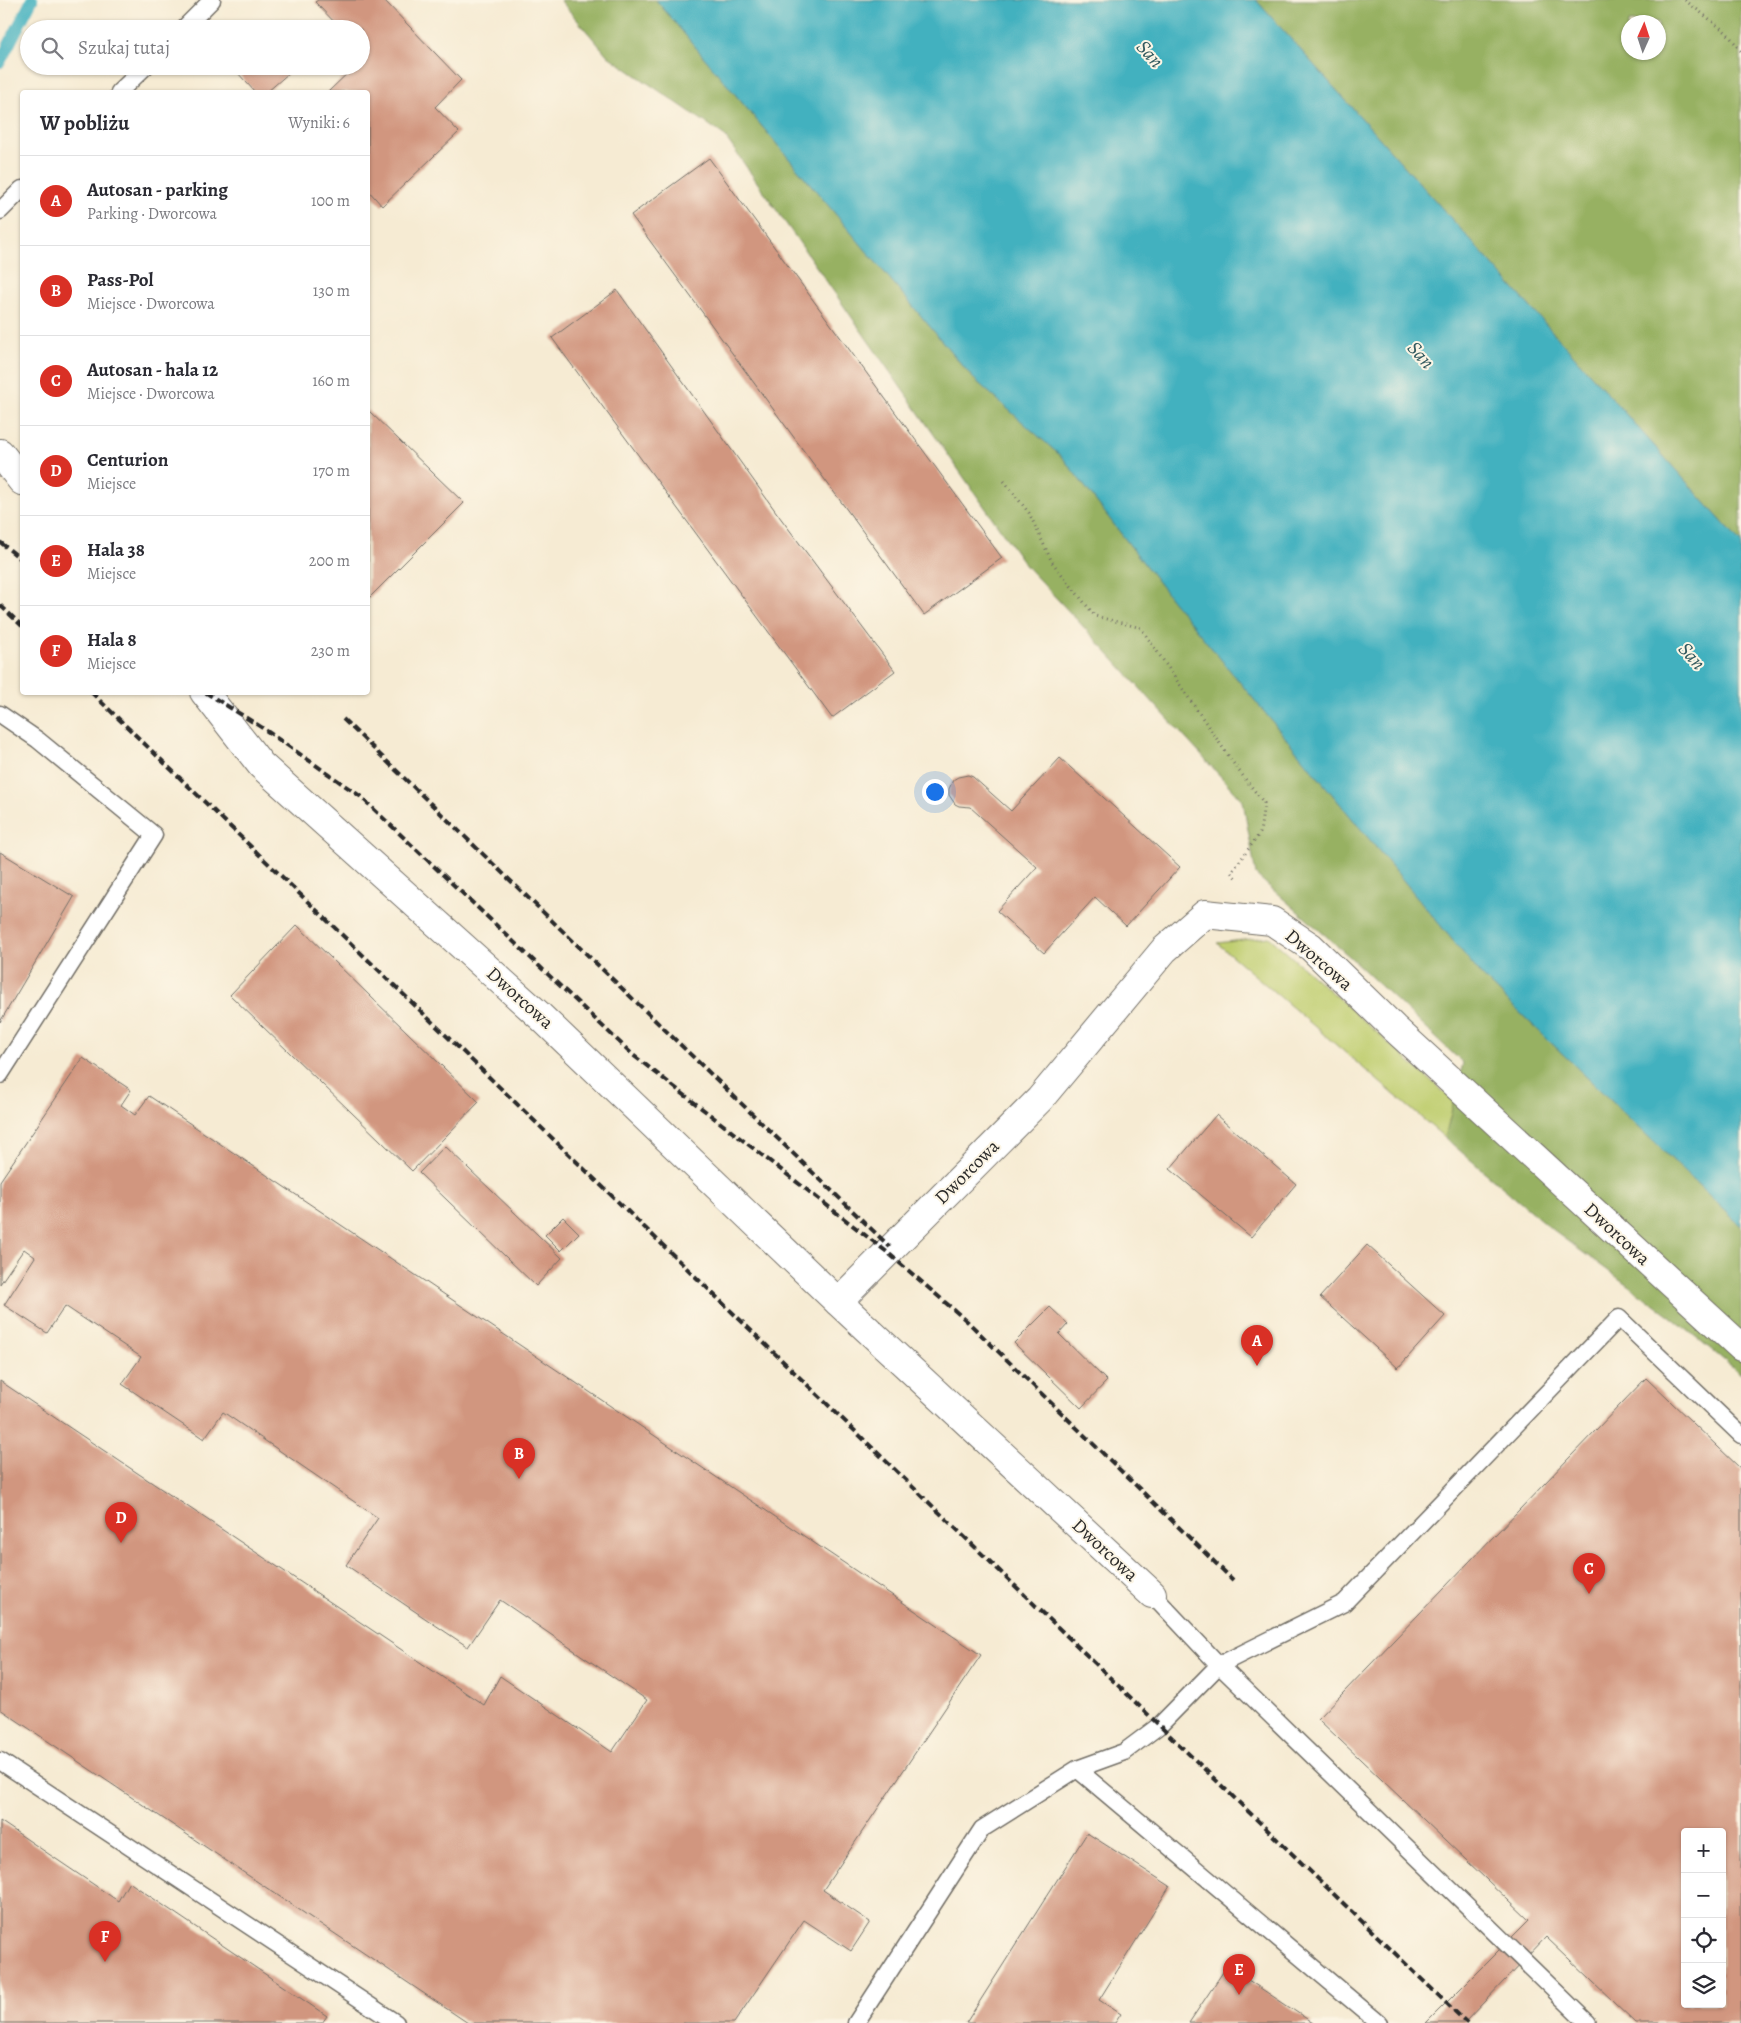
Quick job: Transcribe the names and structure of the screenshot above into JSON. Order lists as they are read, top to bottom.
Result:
{
  "streets": {
    "street": ["Dworcowa"]
  },
  "water": ["San"],
  "north": "top",
  "page": {
    "search": "Szukaj tutaj",
    "heading": ["W pobliżu", "Wyniki: 6"],
    "list": [
      {
        "mark": "A",
        "name": "Autosan - parking",
        "note": "Parking · Dworcowa",
        "value": "100 m"
      },
      {
        "mark": "B",
        "name": "Pass-Pol",
        "note": "Miejsce · Dworcowa",
        "value": "130 m"
      },
      {
        "mark": "C",
        "name": "Autosan - hala 12",
        "note": "Miejsce · Dworcowa",
        "value": "160 m"
      },
      {
        "mark": "D",
        "name": "Centurion",
        "note": "Miejsce",
        "value": "170 m"
      },
      {
        "mark": "E",
        "name": "Hala 38",
        "note": "Miejsce",
        "value": "200 m"
      },
      {
        "mark": "F",
        "name": "Hala 8",
        "note": "Miejsce",
        "value": "230 m"
      }
    ],
    "pins": [
      "A",
      "B",
      "D",
      "C",
      "F",
      "E"
    ],
    "map_buttons": ["+", "−"]
  }
}
